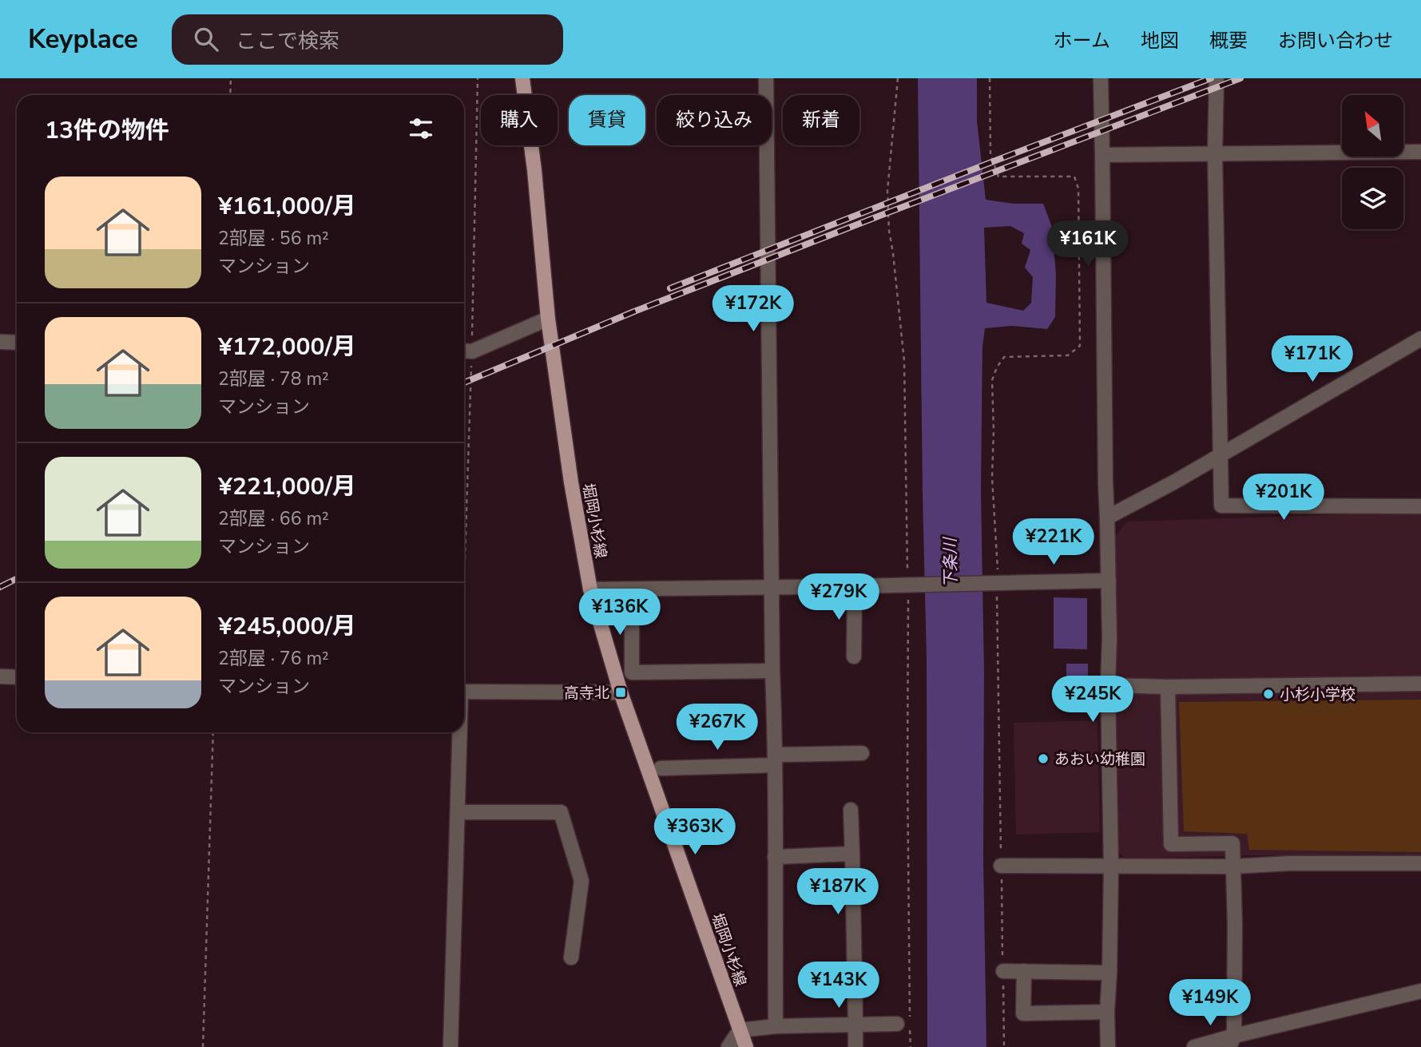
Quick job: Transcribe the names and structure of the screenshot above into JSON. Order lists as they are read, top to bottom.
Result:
{
  "streets": {
    "main road": ["堀岡小杉線"]
  },
  "water": ["下条川"],
  "places": {
    "transit": ["高寺北"],
    "other": ["小杉小学校", "あおい幼稚園"]
  },
  "north": "top left",
  "page": {
    "header": "Keyplace",
    "search": "ここで検索",
    "nav": [
      "ホーム",
      "地図",
      "概要",
      "お問い合わせ"
    ],
    "chip": [
      "購入",
      "賃貸",
      "絞り込み",
      "新着"
    ],
    "heading": "13件の物件",
    "list": [
      {
        "name": "¥161,000/月",
        "note": "2部屋 · 56 m² · マンション"
      },
      {
        "name": "¥172,000/月",
        "note": "2部屋 · 78 m² · マンション"
      },
      {
        "name": "¥221,000/月",
        "note": "2部屋 · 66 m² · マンション"
      },
      {
        "name": "¥245,000/月",
        "note": "2部屋 · 76 m² · マンション"
      }
    ],
    "price": [
      "¥161K",
      "¥172K",
      "¥171K",
      "¥201K",
      "¥221K",
      "¥279K",
      "¥136K",
      "¥245K",
      "¥267K",
      "¥363K",
      "¥187K",
      "¥143K",
      "¥149K"
    ]
  }
}
